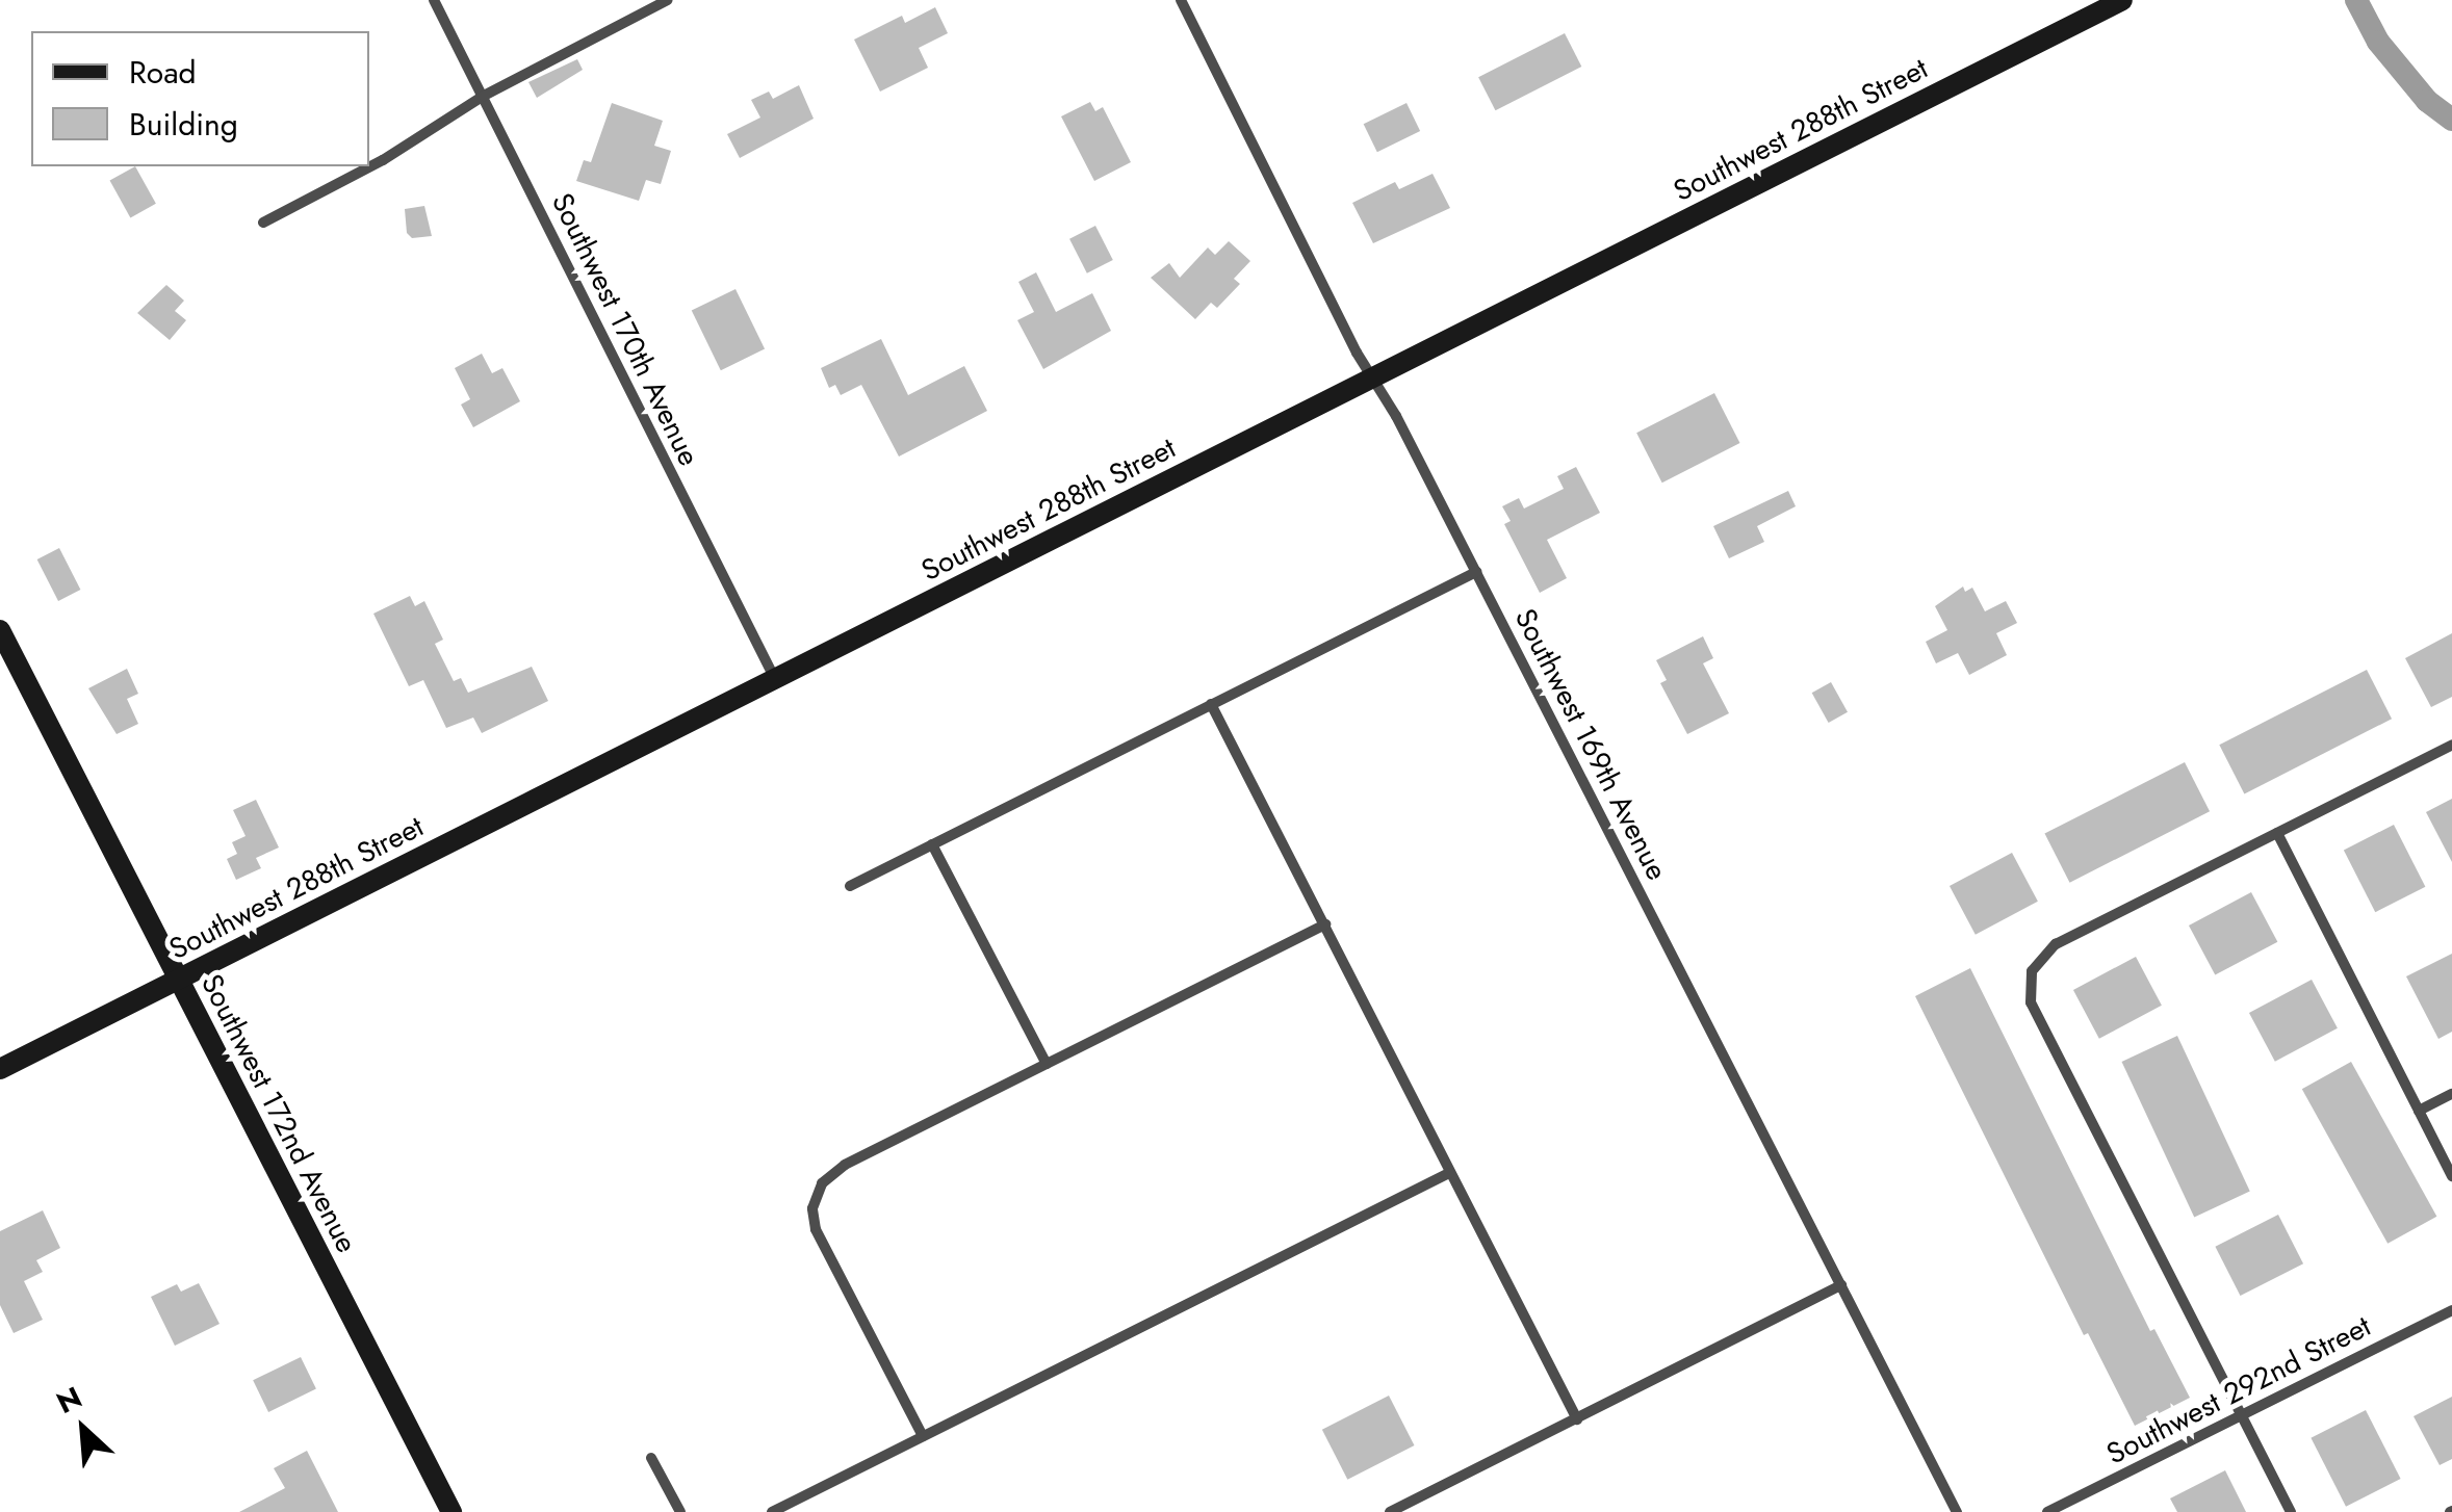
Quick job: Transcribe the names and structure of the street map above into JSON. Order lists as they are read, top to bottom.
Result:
{
  "streets": {
    "street": [
      "Southwest 288th Street",
      "Southwest 170th Avenue",
      "Southwest 169th Avenue",
      "Southwest 172nd Avenue",
      "Southwest 292nd Street"
    ]
  },
  "crossings": [
    ["Southwest 288th Street", "Southwest 170th Avenue"],
    ["Southwest 288th Street", "Southwest 169th Avenue"],
    ["Southwest 288th Street", "Southwest 172nd Avenue"]
  ],
  "legend": ["Road", "Building"],
  "north": "top left"
}
